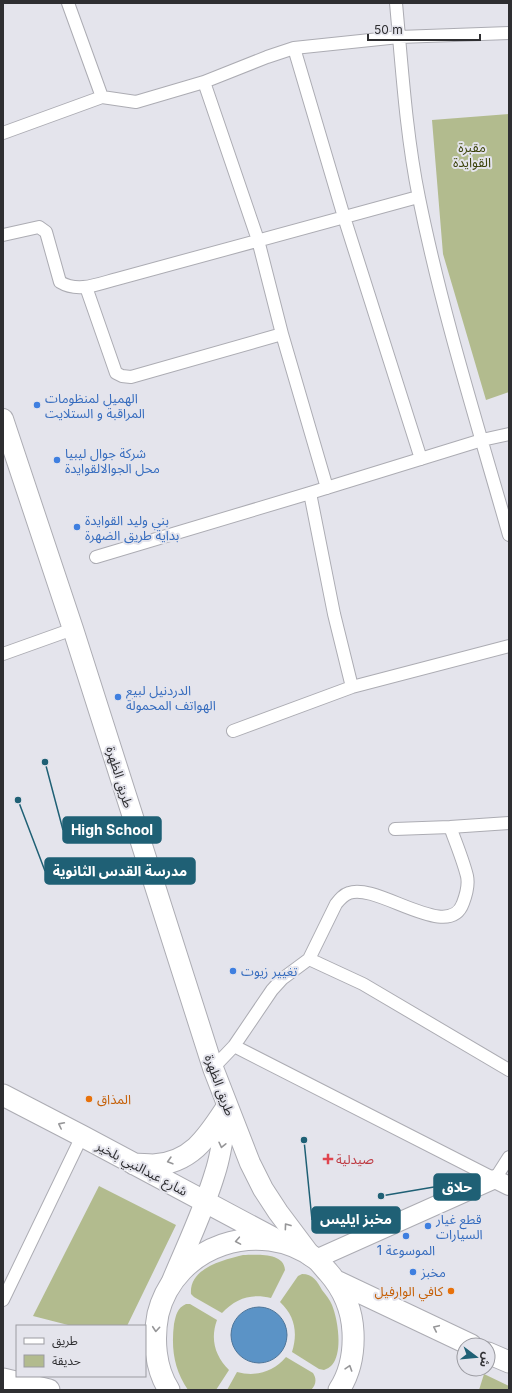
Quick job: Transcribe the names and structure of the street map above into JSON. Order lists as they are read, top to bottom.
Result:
{
  "streets": {
    "highway": ["شارع عبدالنبي بلخير"],
    "main road": ["طريق الظهرة"]
  },
  "parks": ["مقبرة القوايدة"],
  "places": {
    "other": [
      "الهميل لمنظومات المراقبة و الستلايت",
      "شركة جوال ليبيا محل الجوالالقوايدة",
      "بني وليد القوايدة بداية طريق الضهرة",
      "الدردنيل لبيع الهواتف المحمولة",
      "High School",
      "مدرسة القدس الثانوية",
      "تغيير زيوت",
      "المذاق",
      "مخبز ايليس",
      "حلاق",
      "قطع غيار السيارات",
      "الموسوعة 1",
      "مخبز",
      "كافي الوارفيل"
    ],
    "health": ["صيدلية"]
  },
  "legend": ["طريق", "حديقة"],
  "scale_bar": "50 m",
  "north": "right"
}
